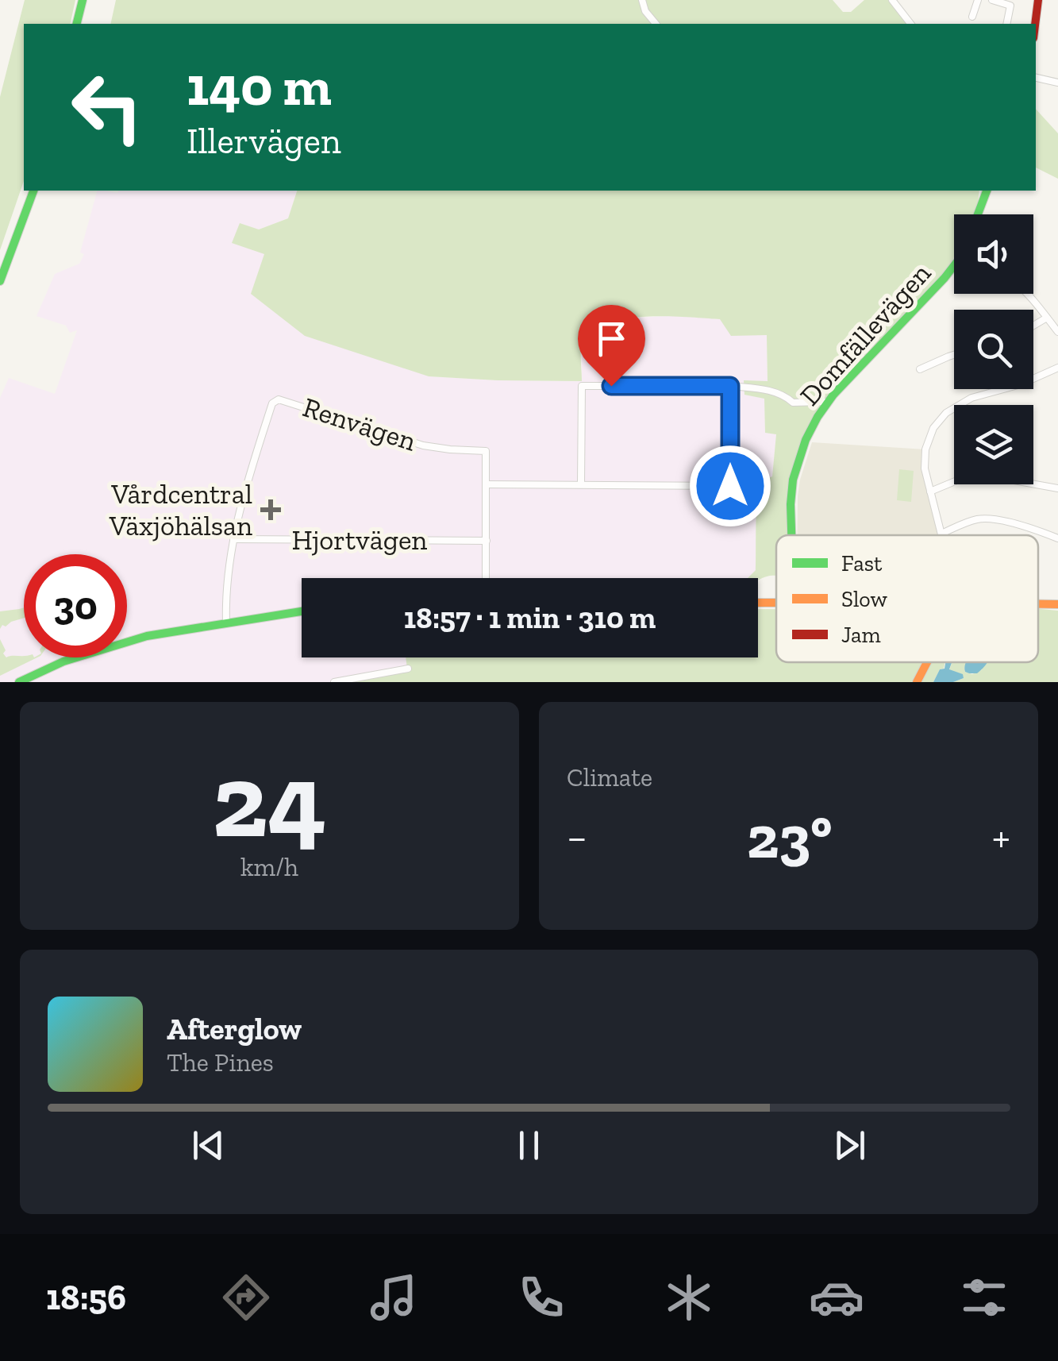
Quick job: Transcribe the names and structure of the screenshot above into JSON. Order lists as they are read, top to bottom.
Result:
{
  "streets": {
    "main road": ["Domfällevägen"],
    "street": ["Renvägen", "Hjortvägen"]
  },
  "crossings": [
    ["Renvägen", "Hjortvägen"]
  ],
  "places": {
    "health": ["Vårdcentral Växjöhälsan"]
  },
  "legend": ["Fast", "Slow", "Jam"],
  "page": {
    "turn": ["140 m", "Illervägen"],
    "limit": "30",
    "trip": "18:57 · 1 min · 310 m",
    "tile": [
      ["24", "km/h"],
      "Climate"
    ],
    "heat": ["−", "23°", "+"],
    "song": ["Afterglow", "The Pines"],
    "tabs": "18:56"
  }
}
